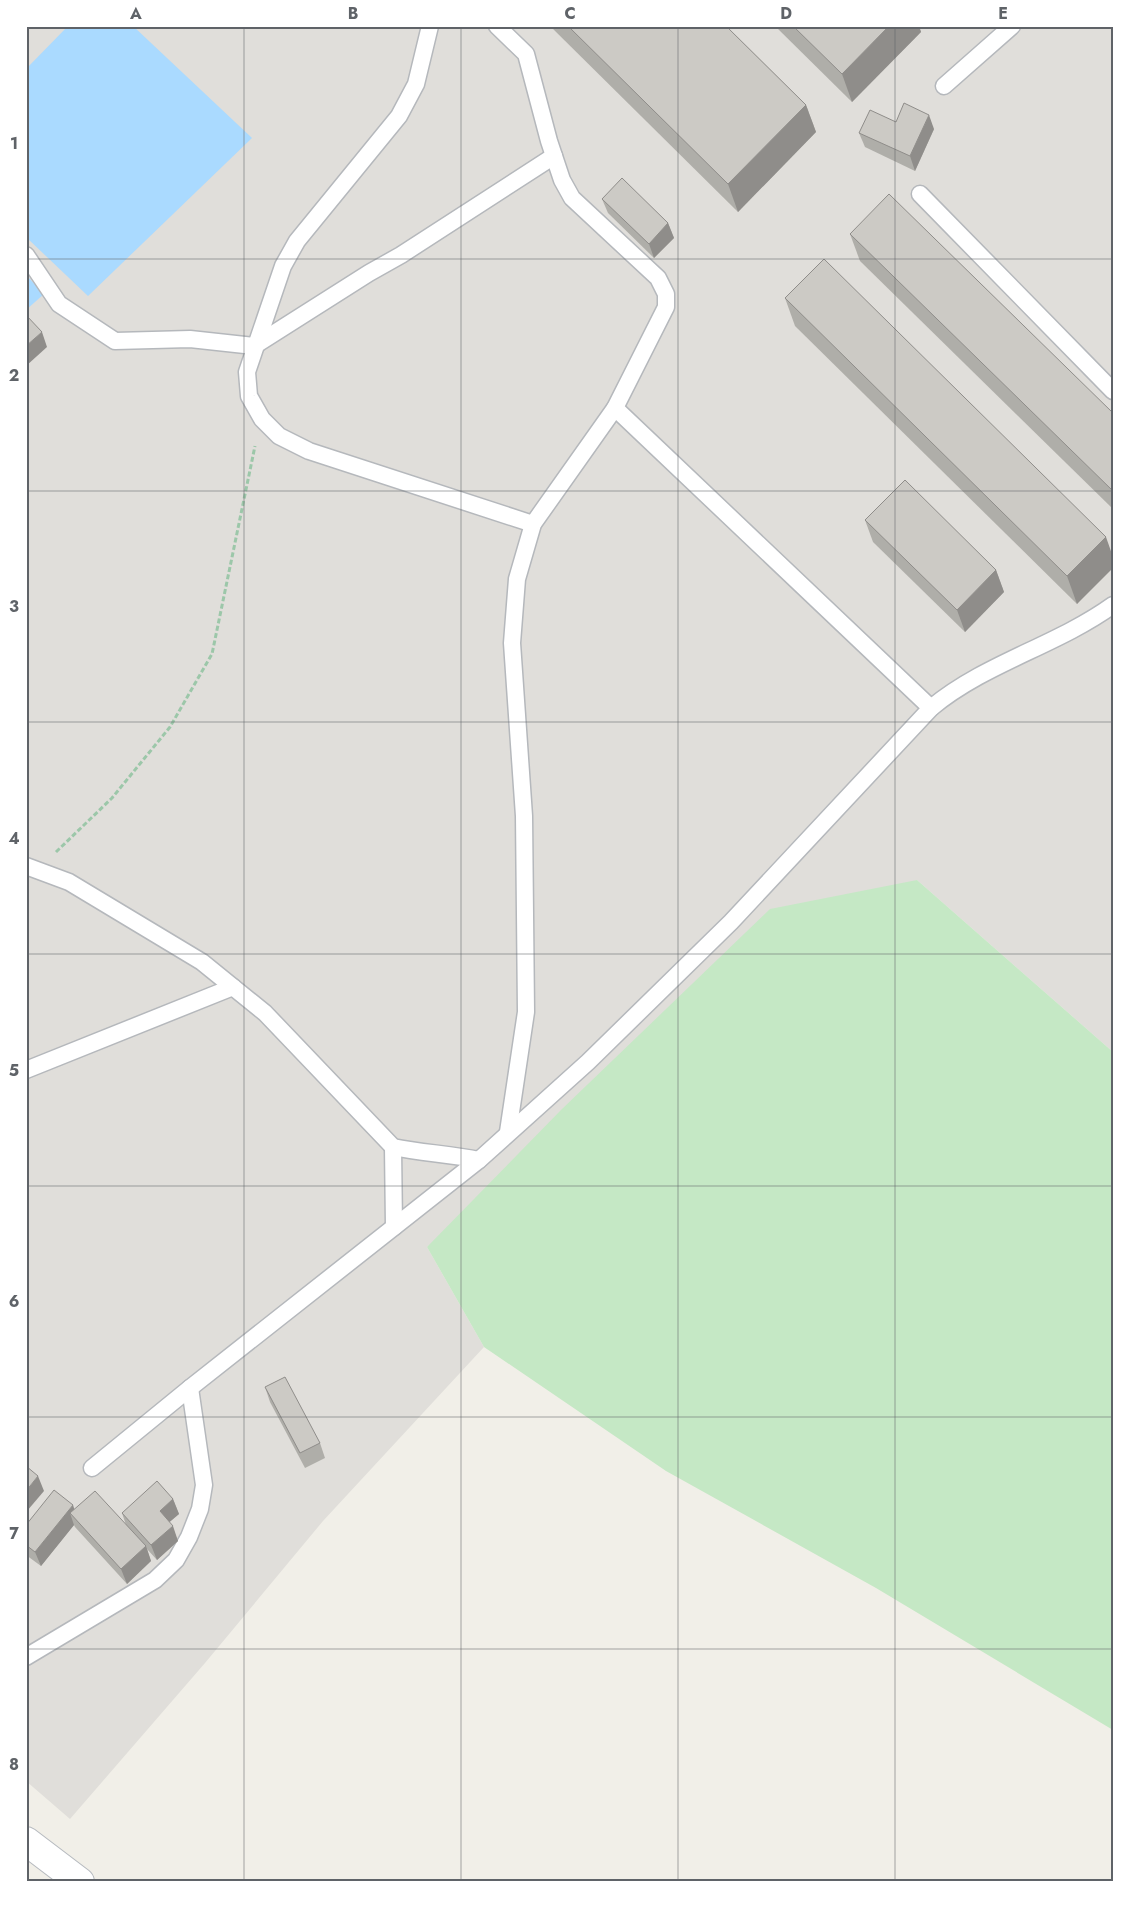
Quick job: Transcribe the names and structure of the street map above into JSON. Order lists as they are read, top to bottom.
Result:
{
  "grid": {
    "columns": [
      "A",
      "B",
      "C",
      "D",
      "E"
    ],
    "rows": [
      "1",
      "2",
      "3",
      "4",
      "5",
      "6",
      "7",
      "8"
    ]
  }
}
